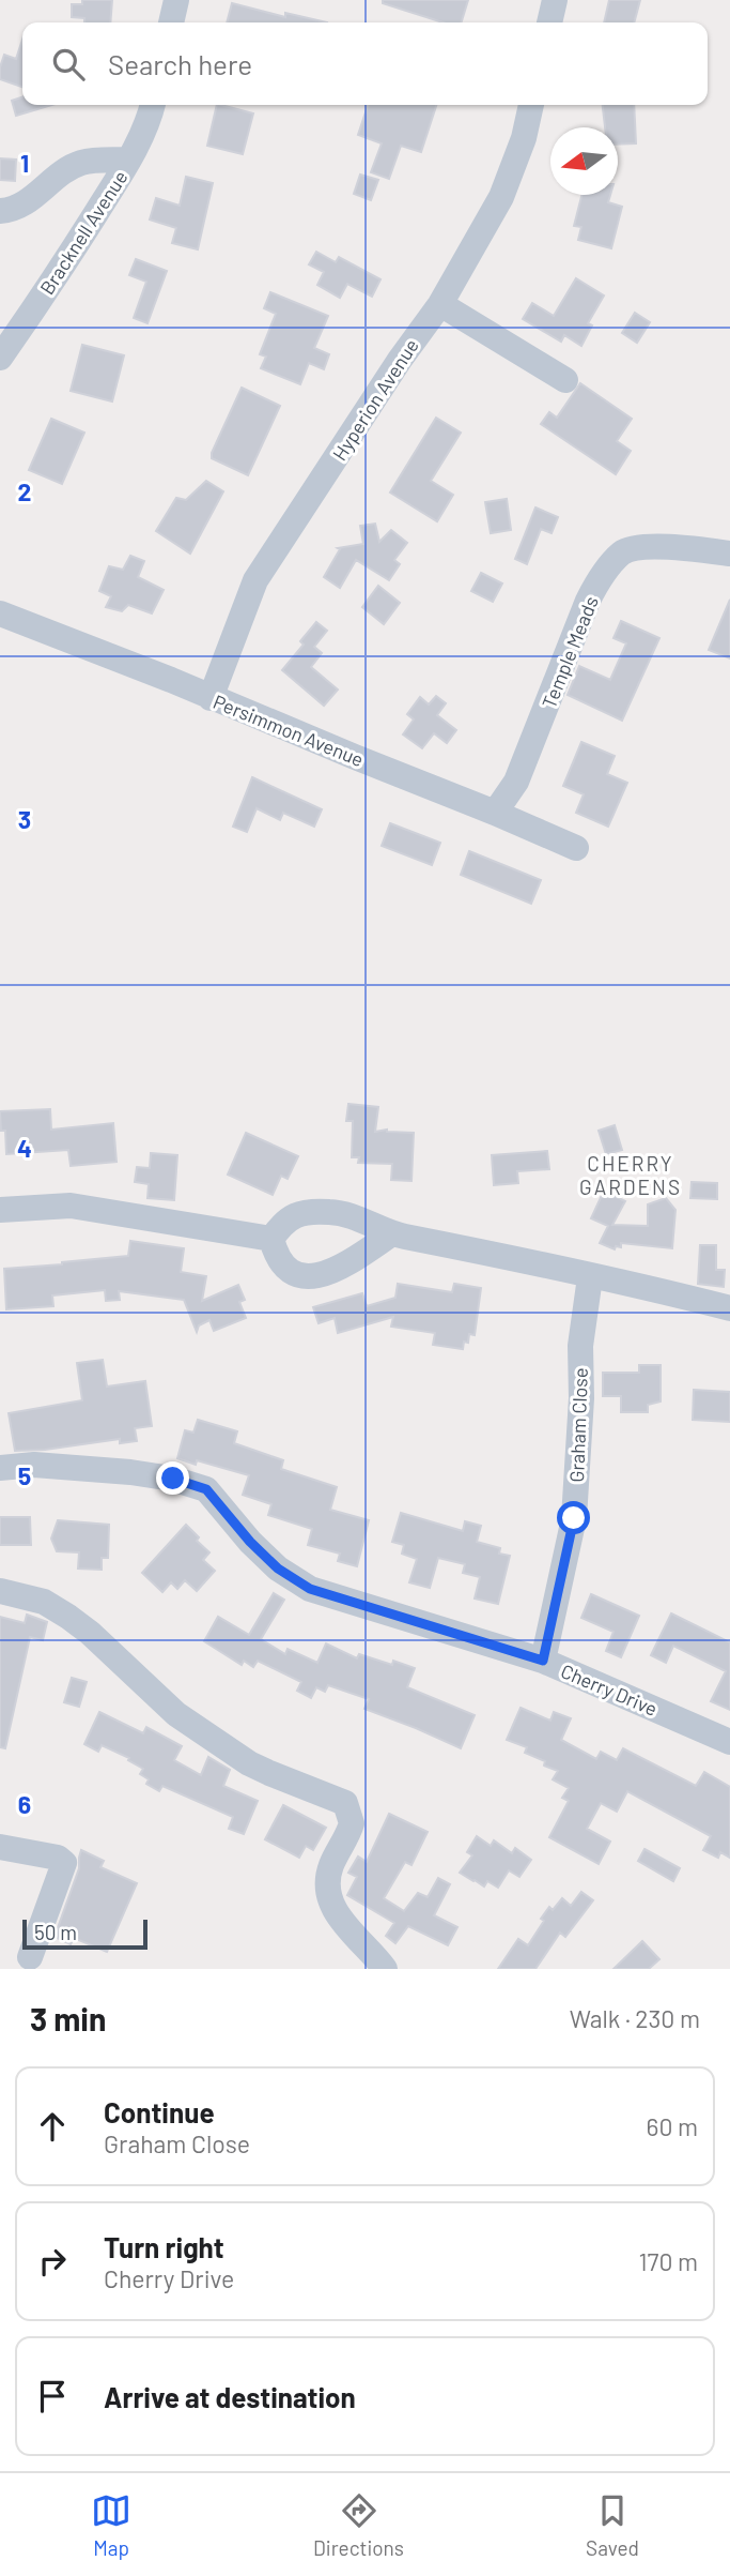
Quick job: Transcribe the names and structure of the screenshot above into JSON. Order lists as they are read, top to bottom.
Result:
{
  "streets": {
    "street": [
      "Bracknell Avenue",
      "Hyperion Avenue",
      "Temple Meads",
      "Persimmon Avenue",
      "Graham Close",
      "Cherry Drive"
    ]
  },
  "crossings": [
    ["Hyperion Avenue", "Persimmon Avenue"],
    ["Temple Meads", "Persimmon Avenue"],
    ["Graham Close", "Cherry Drive"]
  ],
  "districts": ["CHERRY GARDENS"],
  "scale_bar": "50 m",
  "north": "left",
  "page": {
    "search": "Search here",
    "scale": "50 m",
    "heading": ["3 min", "Walk · 230 m"],
    "list": [
      ["Continue", "Graham Close", "60 m"],
      ["Turn right", "Cherry Drive", "170 m"],
      "Arrive at destination"
    ],
    "nav": ["Map", "Directions", "Saved"]
  },
  "grid": {
    "rows": [
      "1",
      "2",
      "3",
      "4",
      "5",
      "6"
    ]
  }
}
